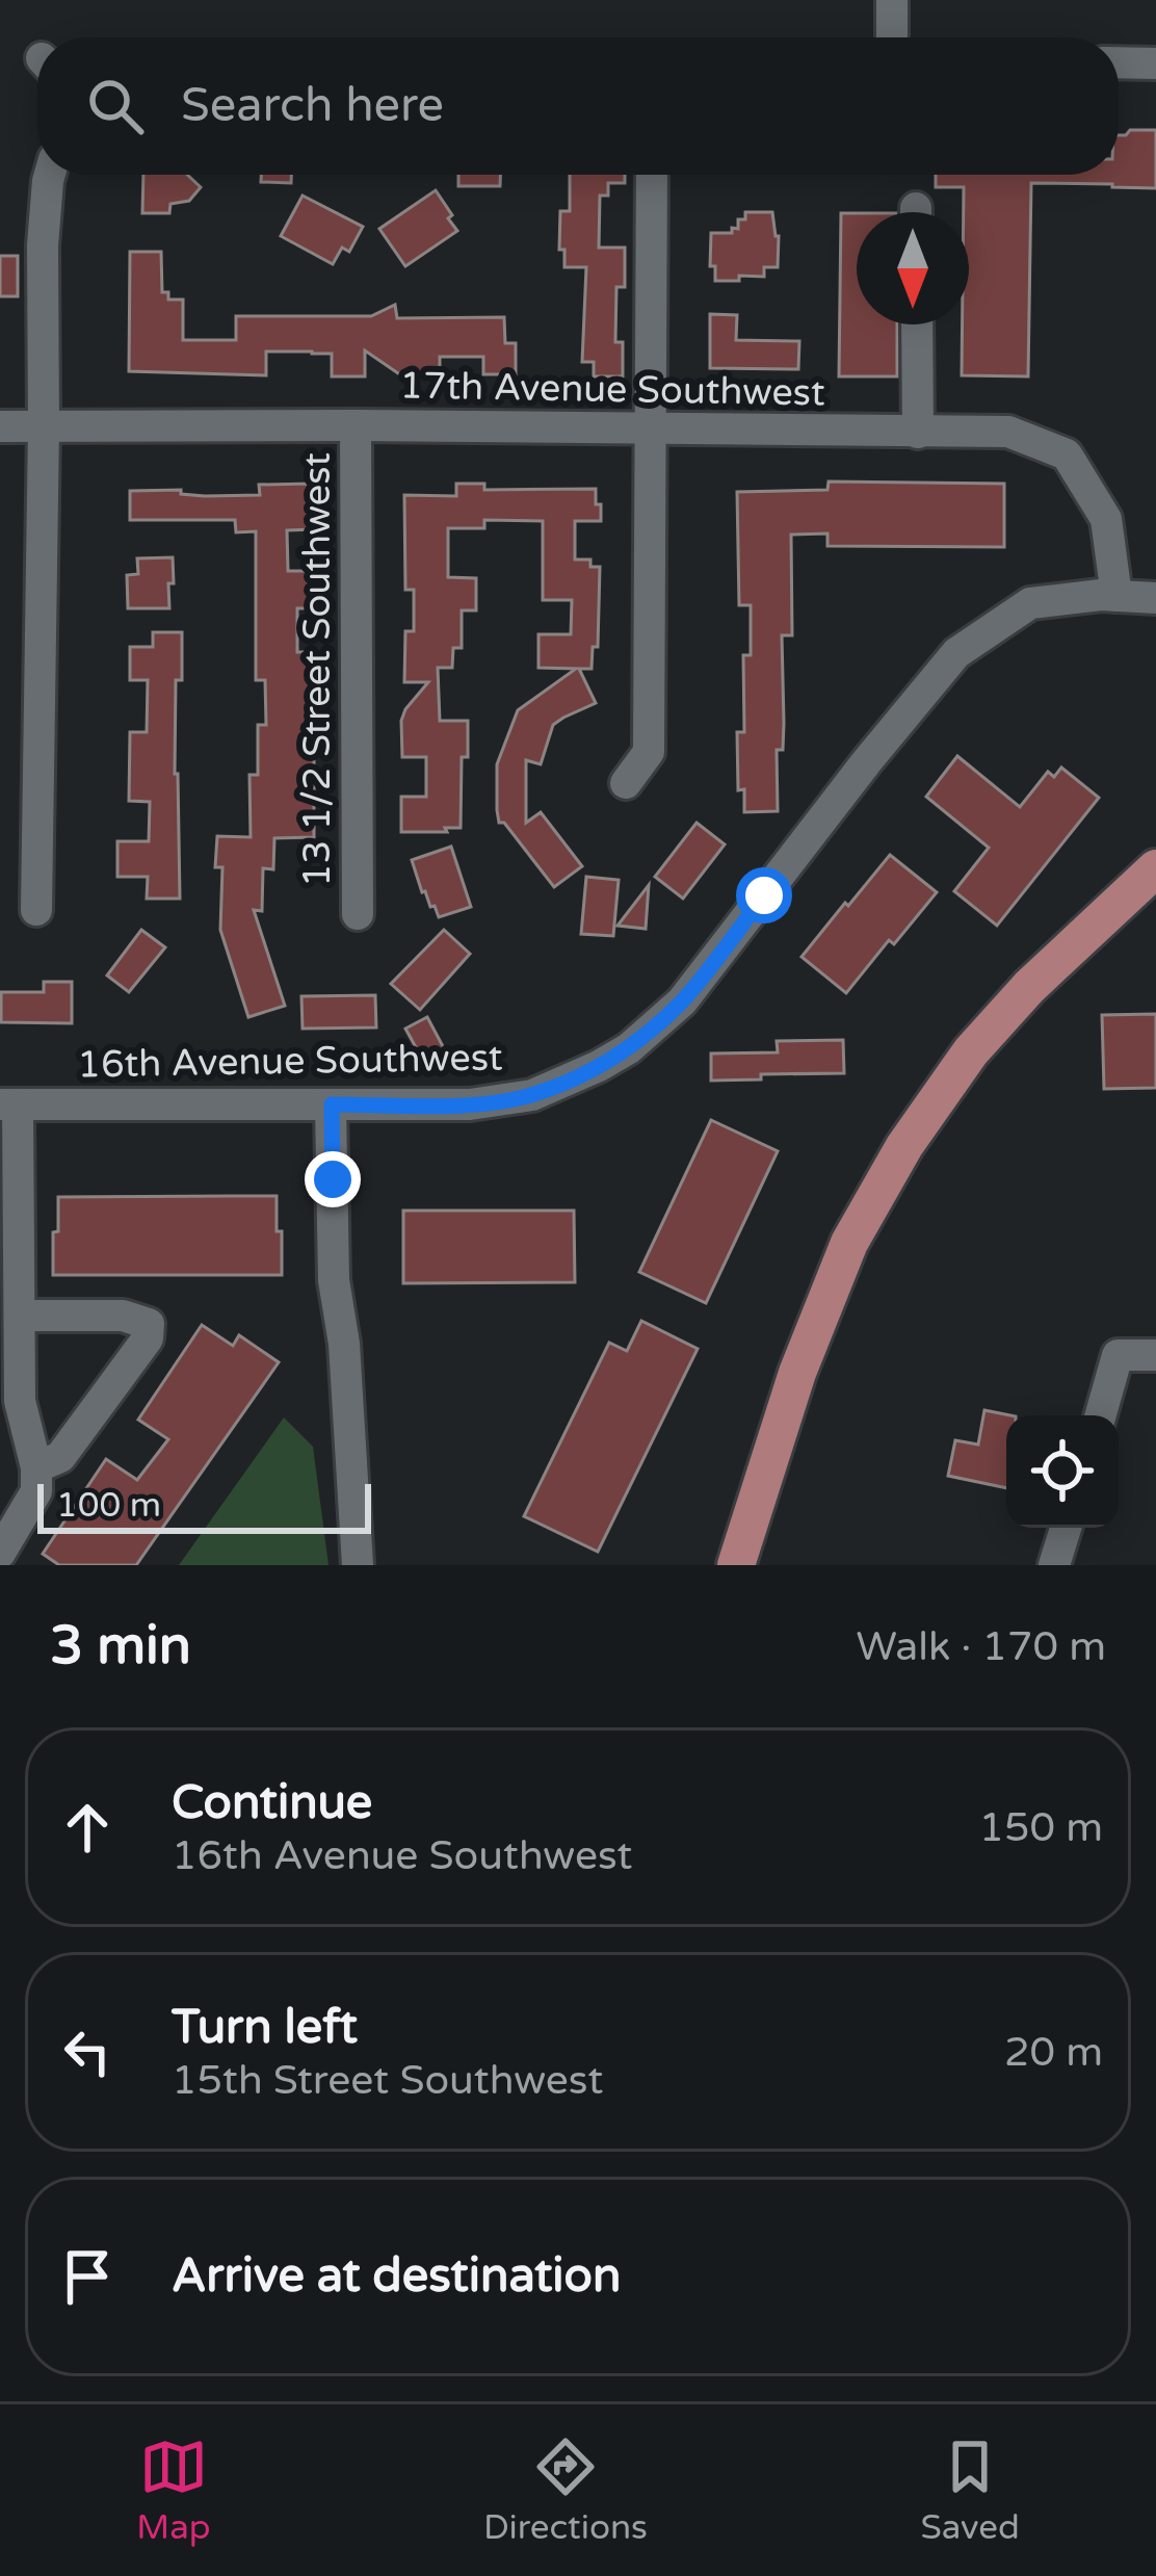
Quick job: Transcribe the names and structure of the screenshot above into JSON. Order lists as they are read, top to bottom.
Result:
{
  "streets": {
    "street": ["17th Avenue Southwest", "13 1/2 Street Southwest", "16th Avenue Southwest"]
  },
  "crossings": [
    ["17th Avenue Southwest", "13 1/2 Street Southwest"],
    ["17th Avenue Southwest", "16th Avenue Southwest"]
  ],
  "scale_bar": "100 m",
  "north": "bottom",
  "page": {
    "search": "Search here",
    "scale": "100 m",
    "heading": ["3 min", "Walk · 170 m"],
    "list": [
      ["Continue", "16th Avenue Southwest", "150 m"],
      ["Turn left", "15th Street Southwest", "20 m"],
      "Arrive at destination"
    ],
    "nav": ["Map", "Directions", "Saved"]
  }
}
